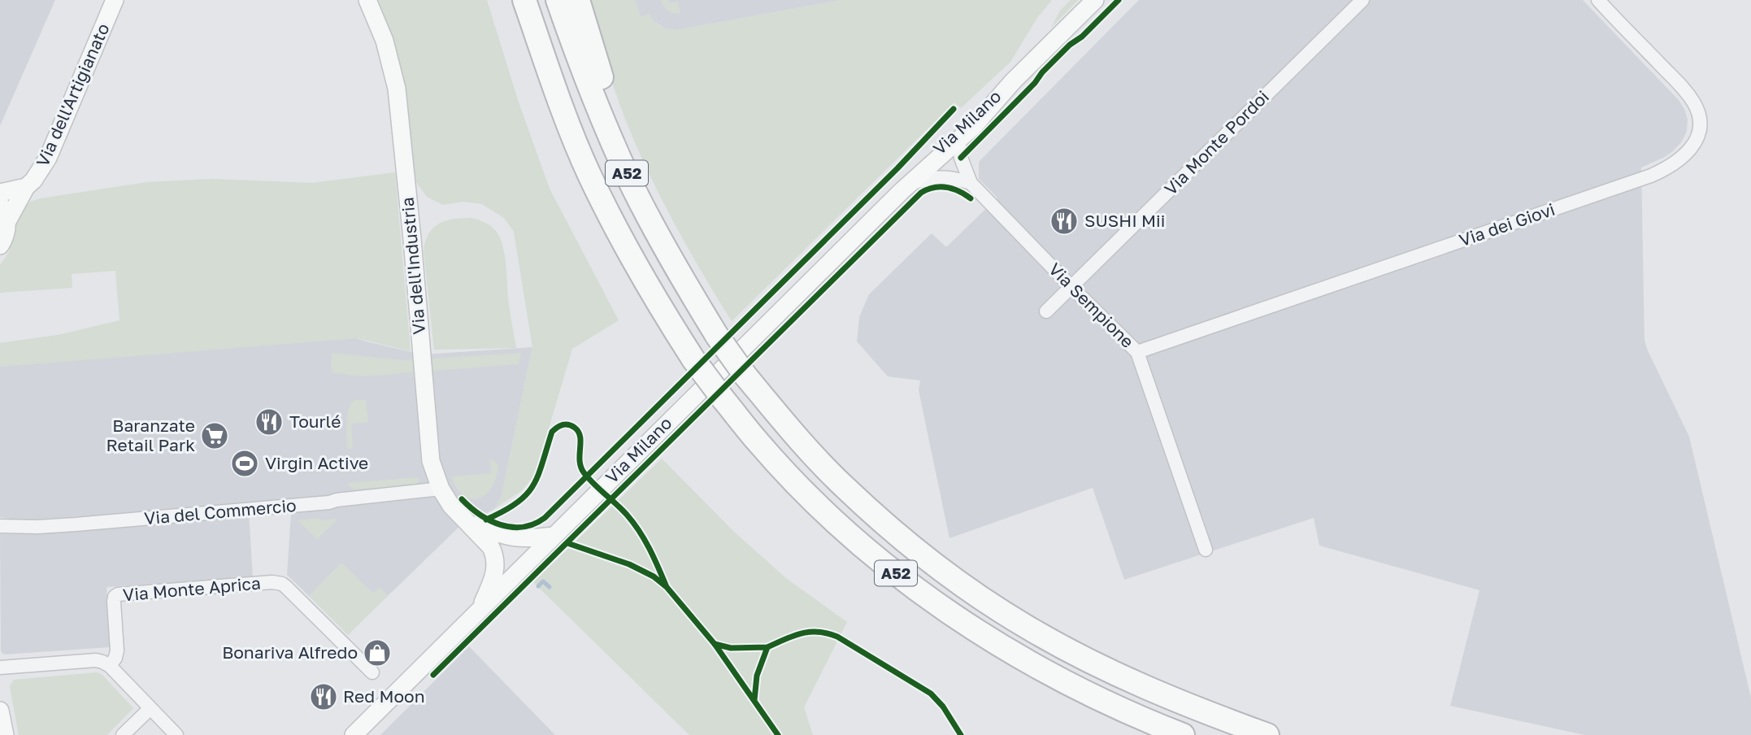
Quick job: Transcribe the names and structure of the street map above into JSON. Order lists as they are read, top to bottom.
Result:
{
  "streets": {
    "highway": ["A52"],
    "street": [
      "Via dell'Artigianato",
      "Via Milano",
      "Via Monte Pordoi",
      "Via dei Giovi",
      "Via dell'Industria",
      "Via Sempione",
      "Via del Commercio",
      "Via Monte Aprica"
    ]
  },
  "crossings": [
    ["Via Milano", "Via dell'Industria"],
    ["Via Milano", "Via Sempione"],
    ["Via Monte Pordoi", "Via Sempione"],
    ["Via dei Giovi", "Via Sempione"],
    ["Via dell'Industria", "Via del Commercio"]
  ],
  "places": {
    "restaurant": ["SUSHI Mii", "Tourlé", "Red Moon"],
    "supermarket": ["Baranzate Retail Park"],
    "sports": ["Virgin Active"],
    "shop": ["Bonariva Alfredo"]
  }
}
